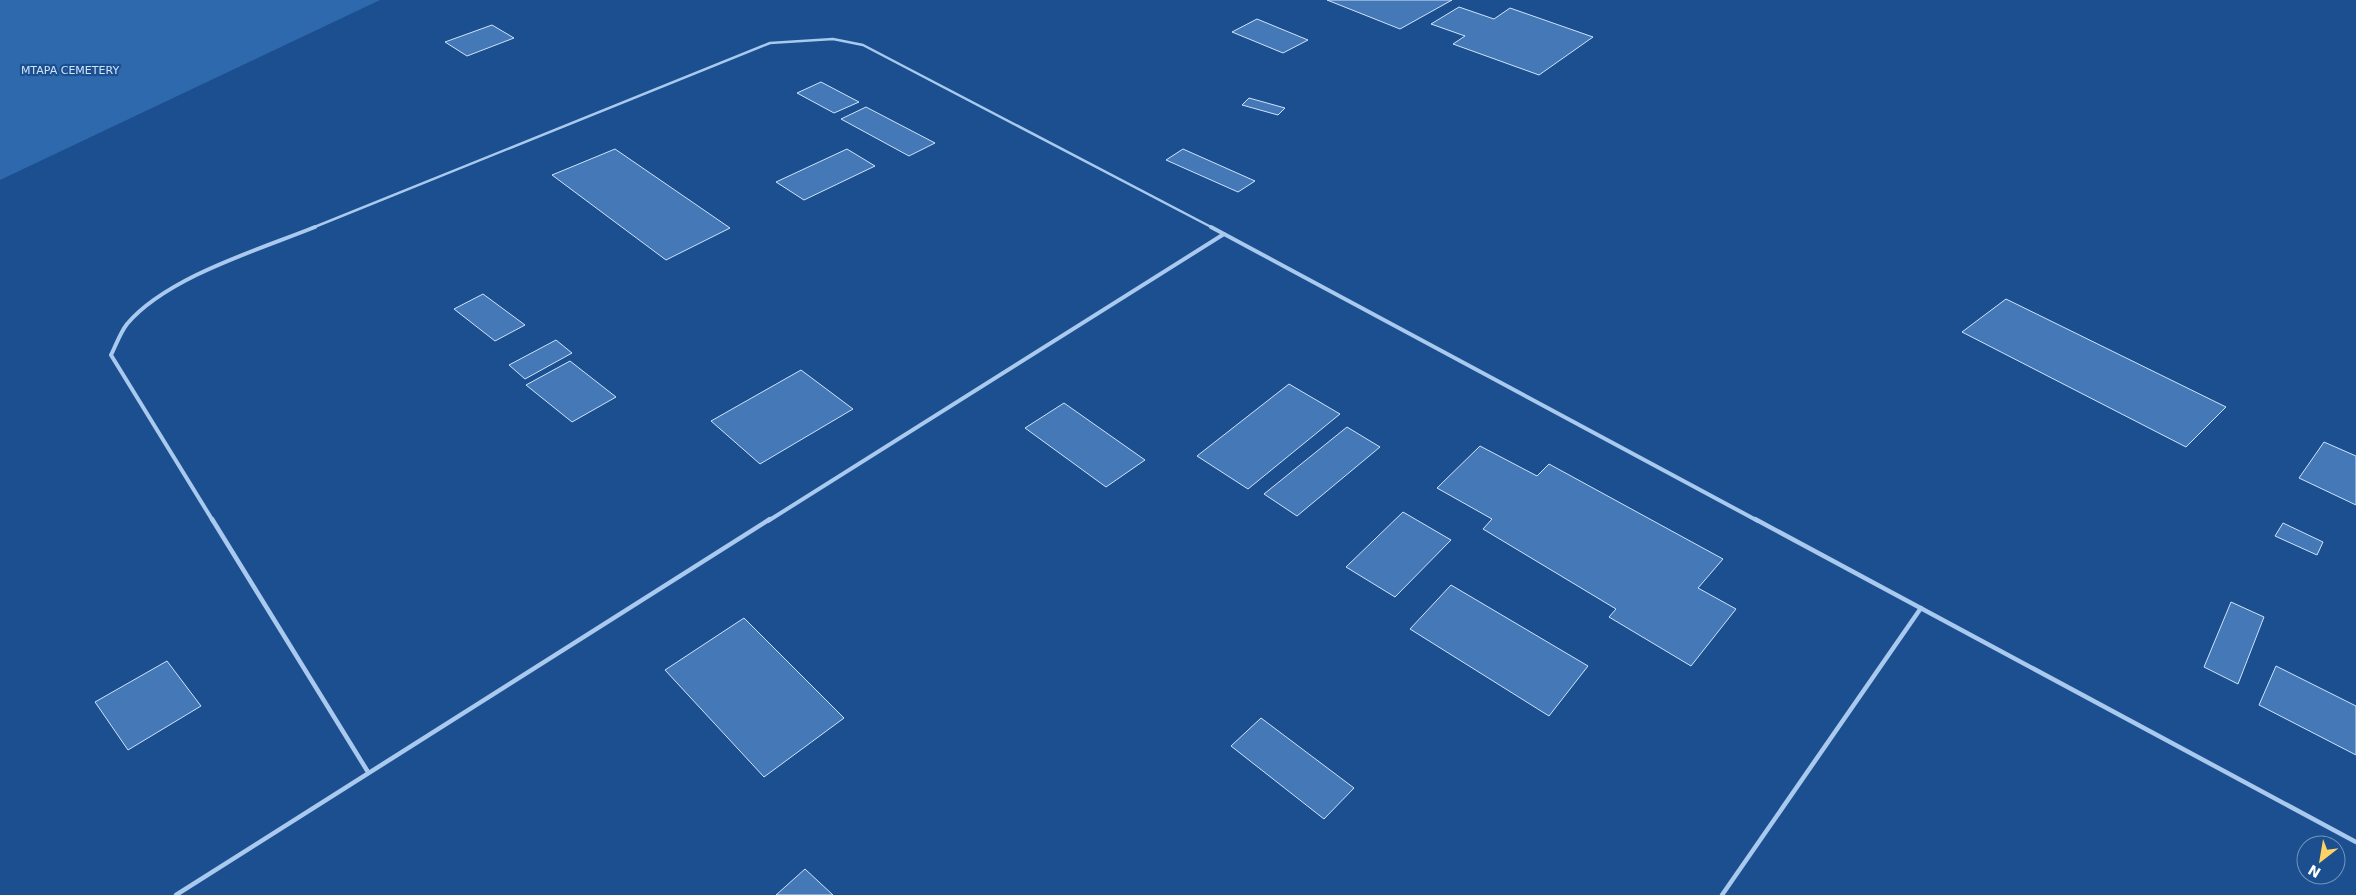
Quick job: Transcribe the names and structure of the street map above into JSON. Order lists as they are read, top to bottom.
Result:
{
  "parks": ["MTAPA CEMETERY"],
  "north": "bottom left"
}
